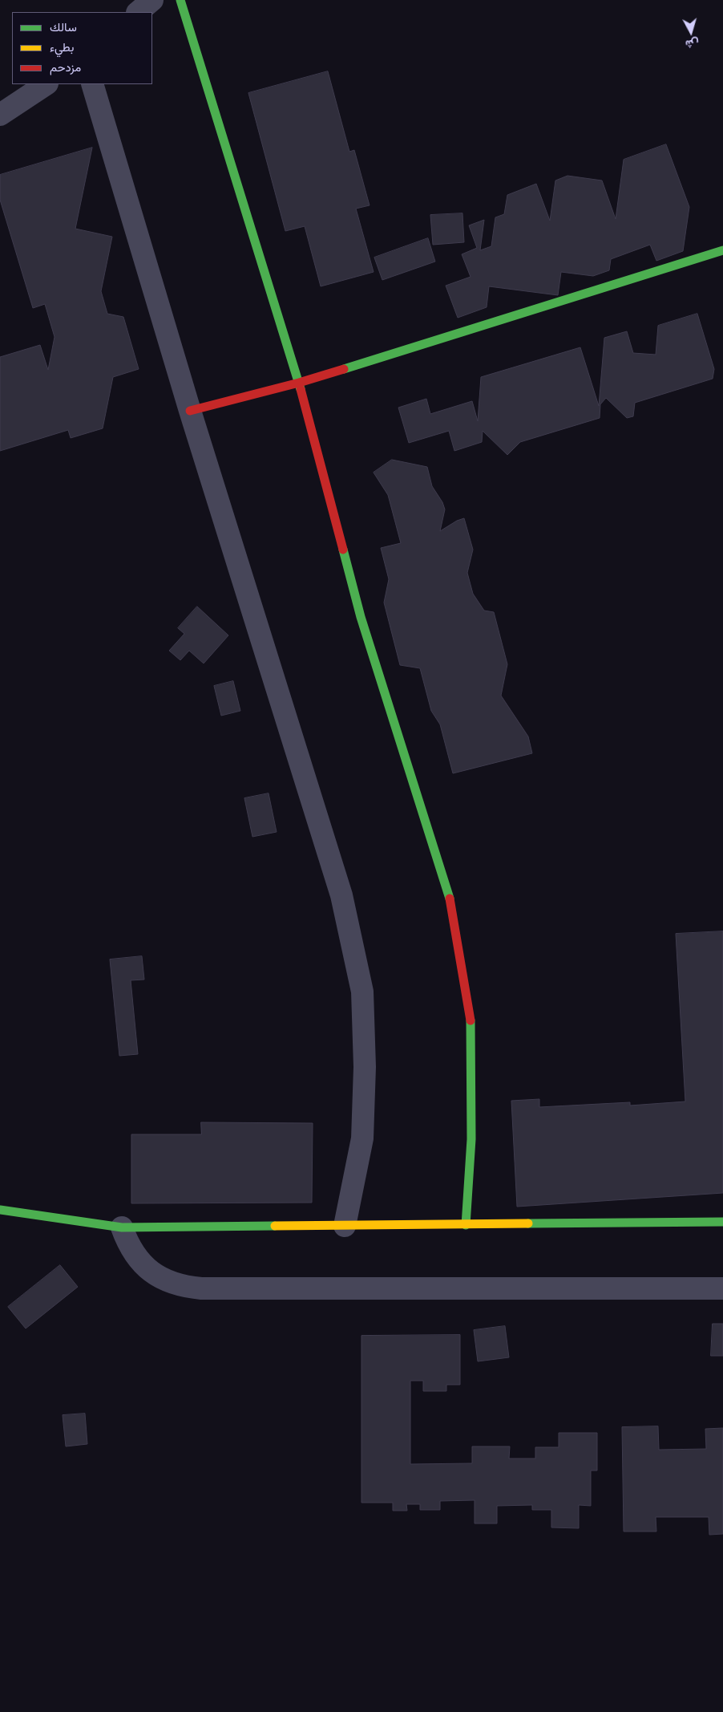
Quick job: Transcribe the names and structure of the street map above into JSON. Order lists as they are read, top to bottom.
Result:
{
  "legend": ["سالك", "بطيء", "مزدحم"],
  "north": "bottom"
}
